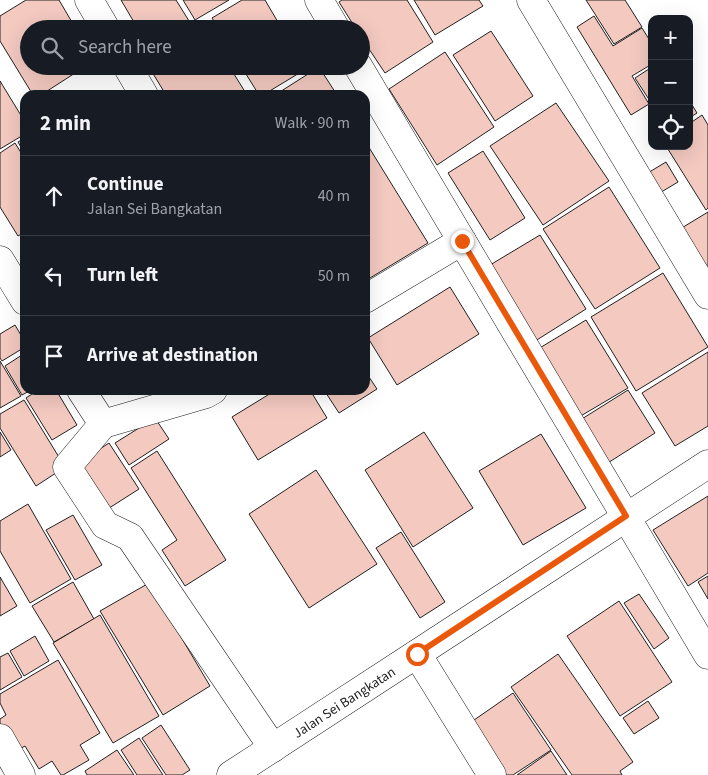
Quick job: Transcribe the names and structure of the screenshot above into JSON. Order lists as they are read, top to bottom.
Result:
{
  "streets": {
    "street": ["Jalan Sei Bangkatan"]
  },
  "page": {
    "map_buttons": ["+", "−"],
    "search": "Search here",
    "heading": ["2 min", "Walk · 90 m"],
    "list": [
      ["Continue", "Jalan Sei Bangkatan", "40 m"],
      ["Turn left", "50 m"],
      "Arrive at destination"
    ]
  }
}
